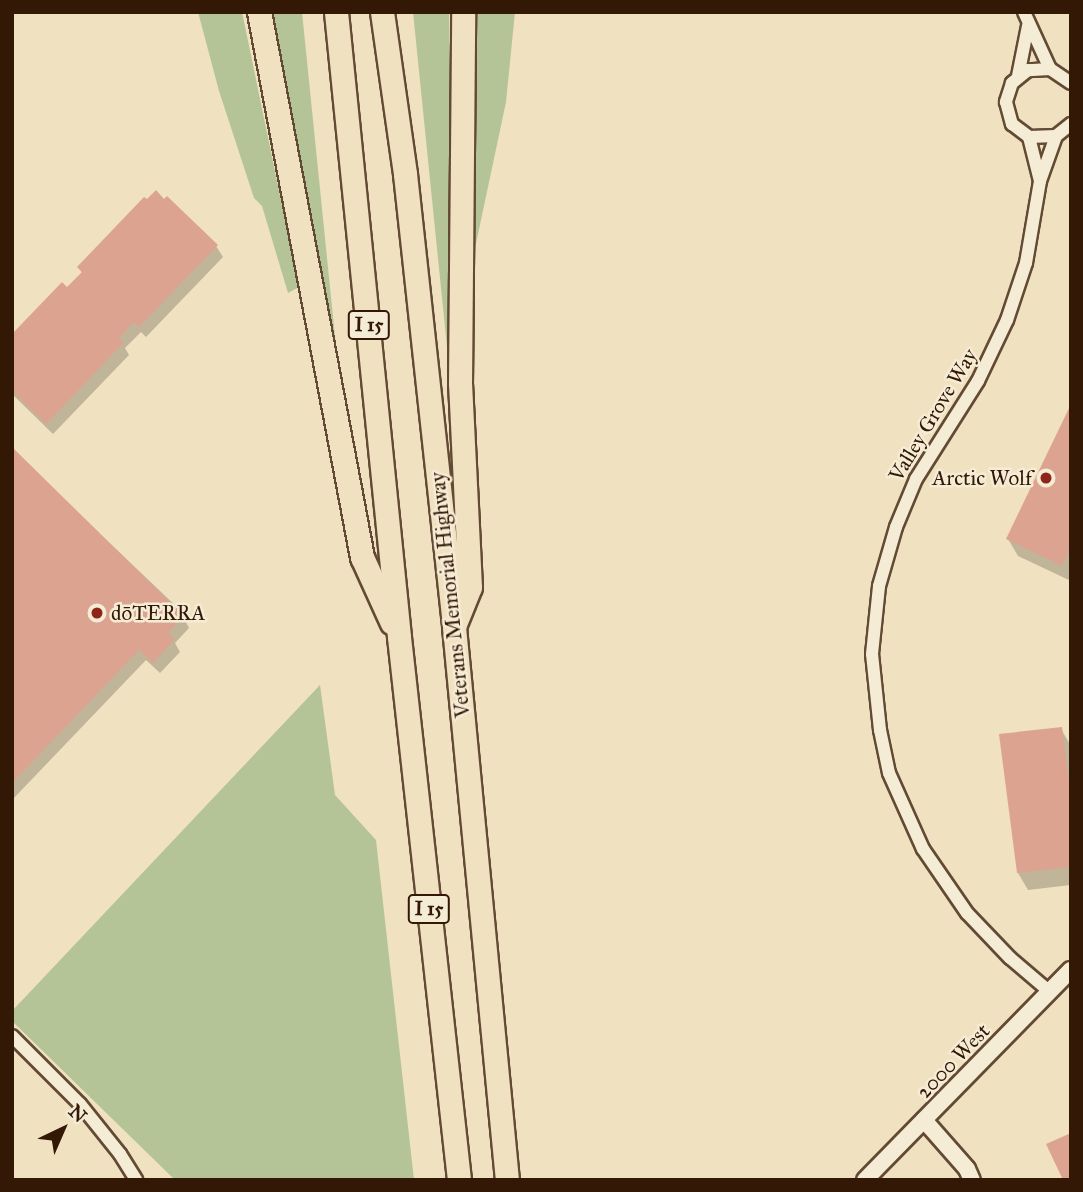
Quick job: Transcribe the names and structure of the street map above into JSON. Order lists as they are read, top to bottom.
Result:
{
  "streets": {
    "highway": ["I 15", "Veterans Memorial Highway"],
    "street": ["Valley Grove Way", "2000 West"]
  },
  "crossings": [
    ["Valley Grove Way", "2000 West"]
  ],
  "places": ["Arctic Wolf", "dōTERRA"],
  "north": "top right"
}
